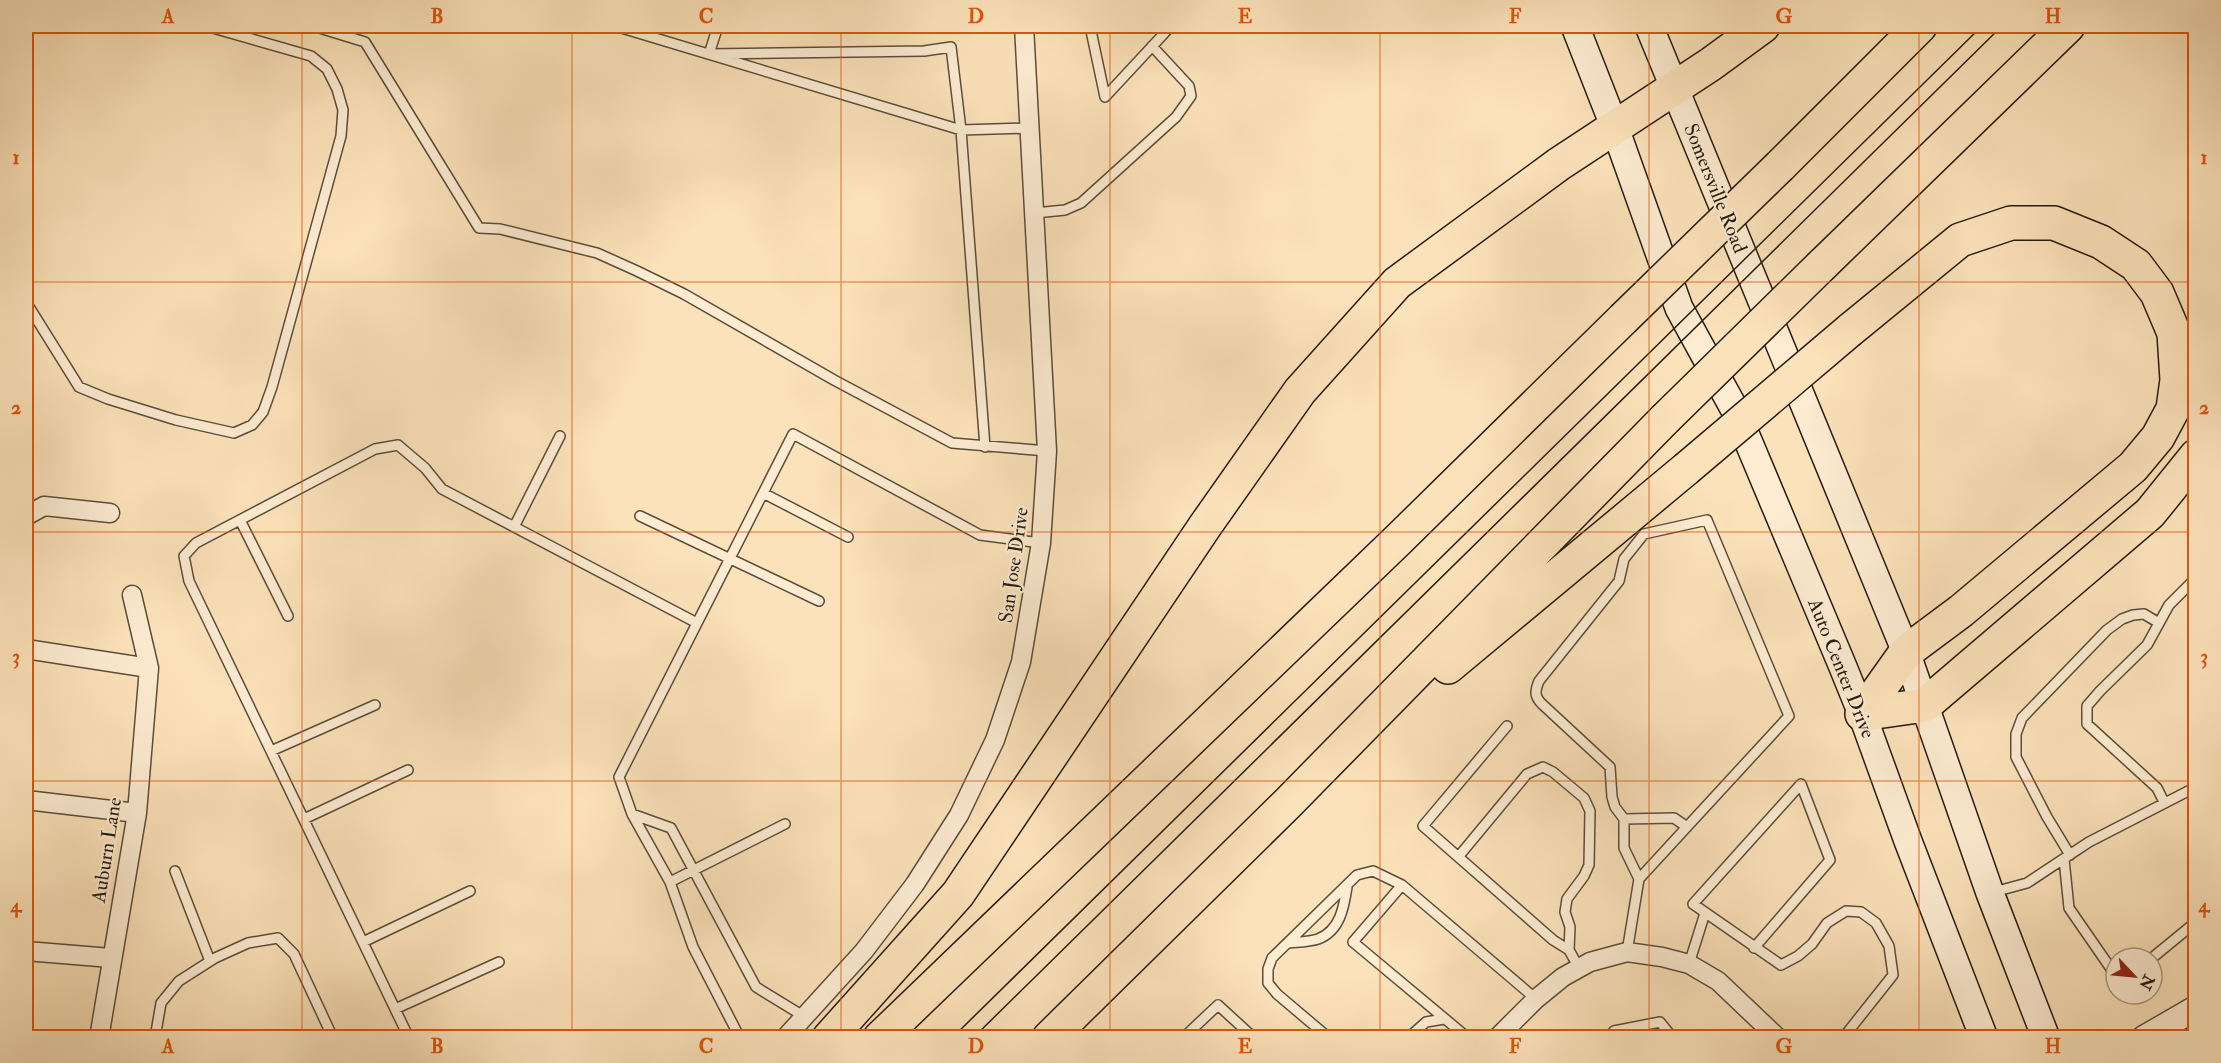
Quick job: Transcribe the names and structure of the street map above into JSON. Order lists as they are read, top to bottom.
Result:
{
  "streets": {
    "main road": ["Somersville Road", "Auto Center Drive"],
    "street": ["San Jose Drive", "Auburn Lane"]
  },
  "north": "bottom right",
  "grid": {
    "columns": [
      "A",
      "B",
      "C",
      "D",
      "E",
      "F",
      "G",
      "H"
    ],
    "rows": [
      "1",
      "2",
      "3",
      "4"
    ]
  }
}
